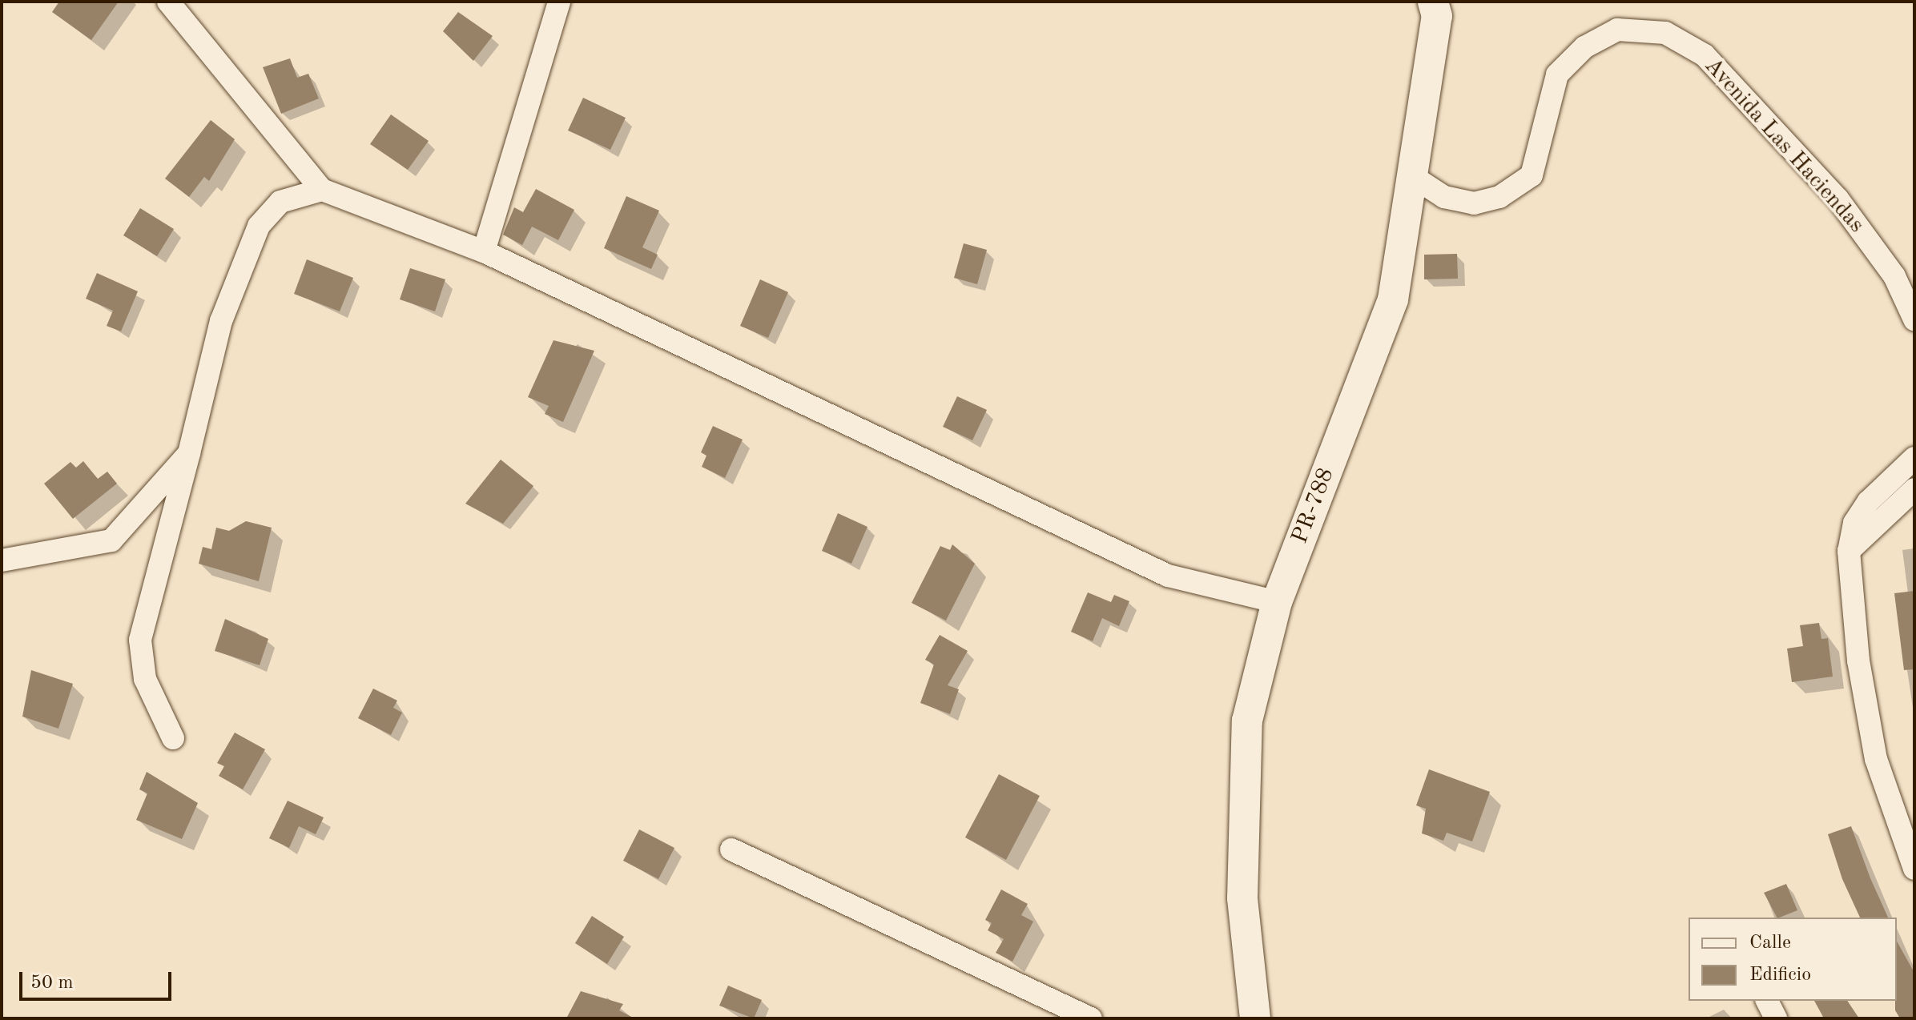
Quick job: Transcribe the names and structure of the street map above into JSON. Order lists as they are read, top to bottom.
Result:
{
  "streets": {
    "street": ["Avenida Las Haciendas", "PR-788"]
  },
  "crossings": [
    ["Avenida Las Haciendas", "PR-788"]
  ],
  "legend": ["Calle", "Edificio"],
  "scale_bar": "50 m"
}
